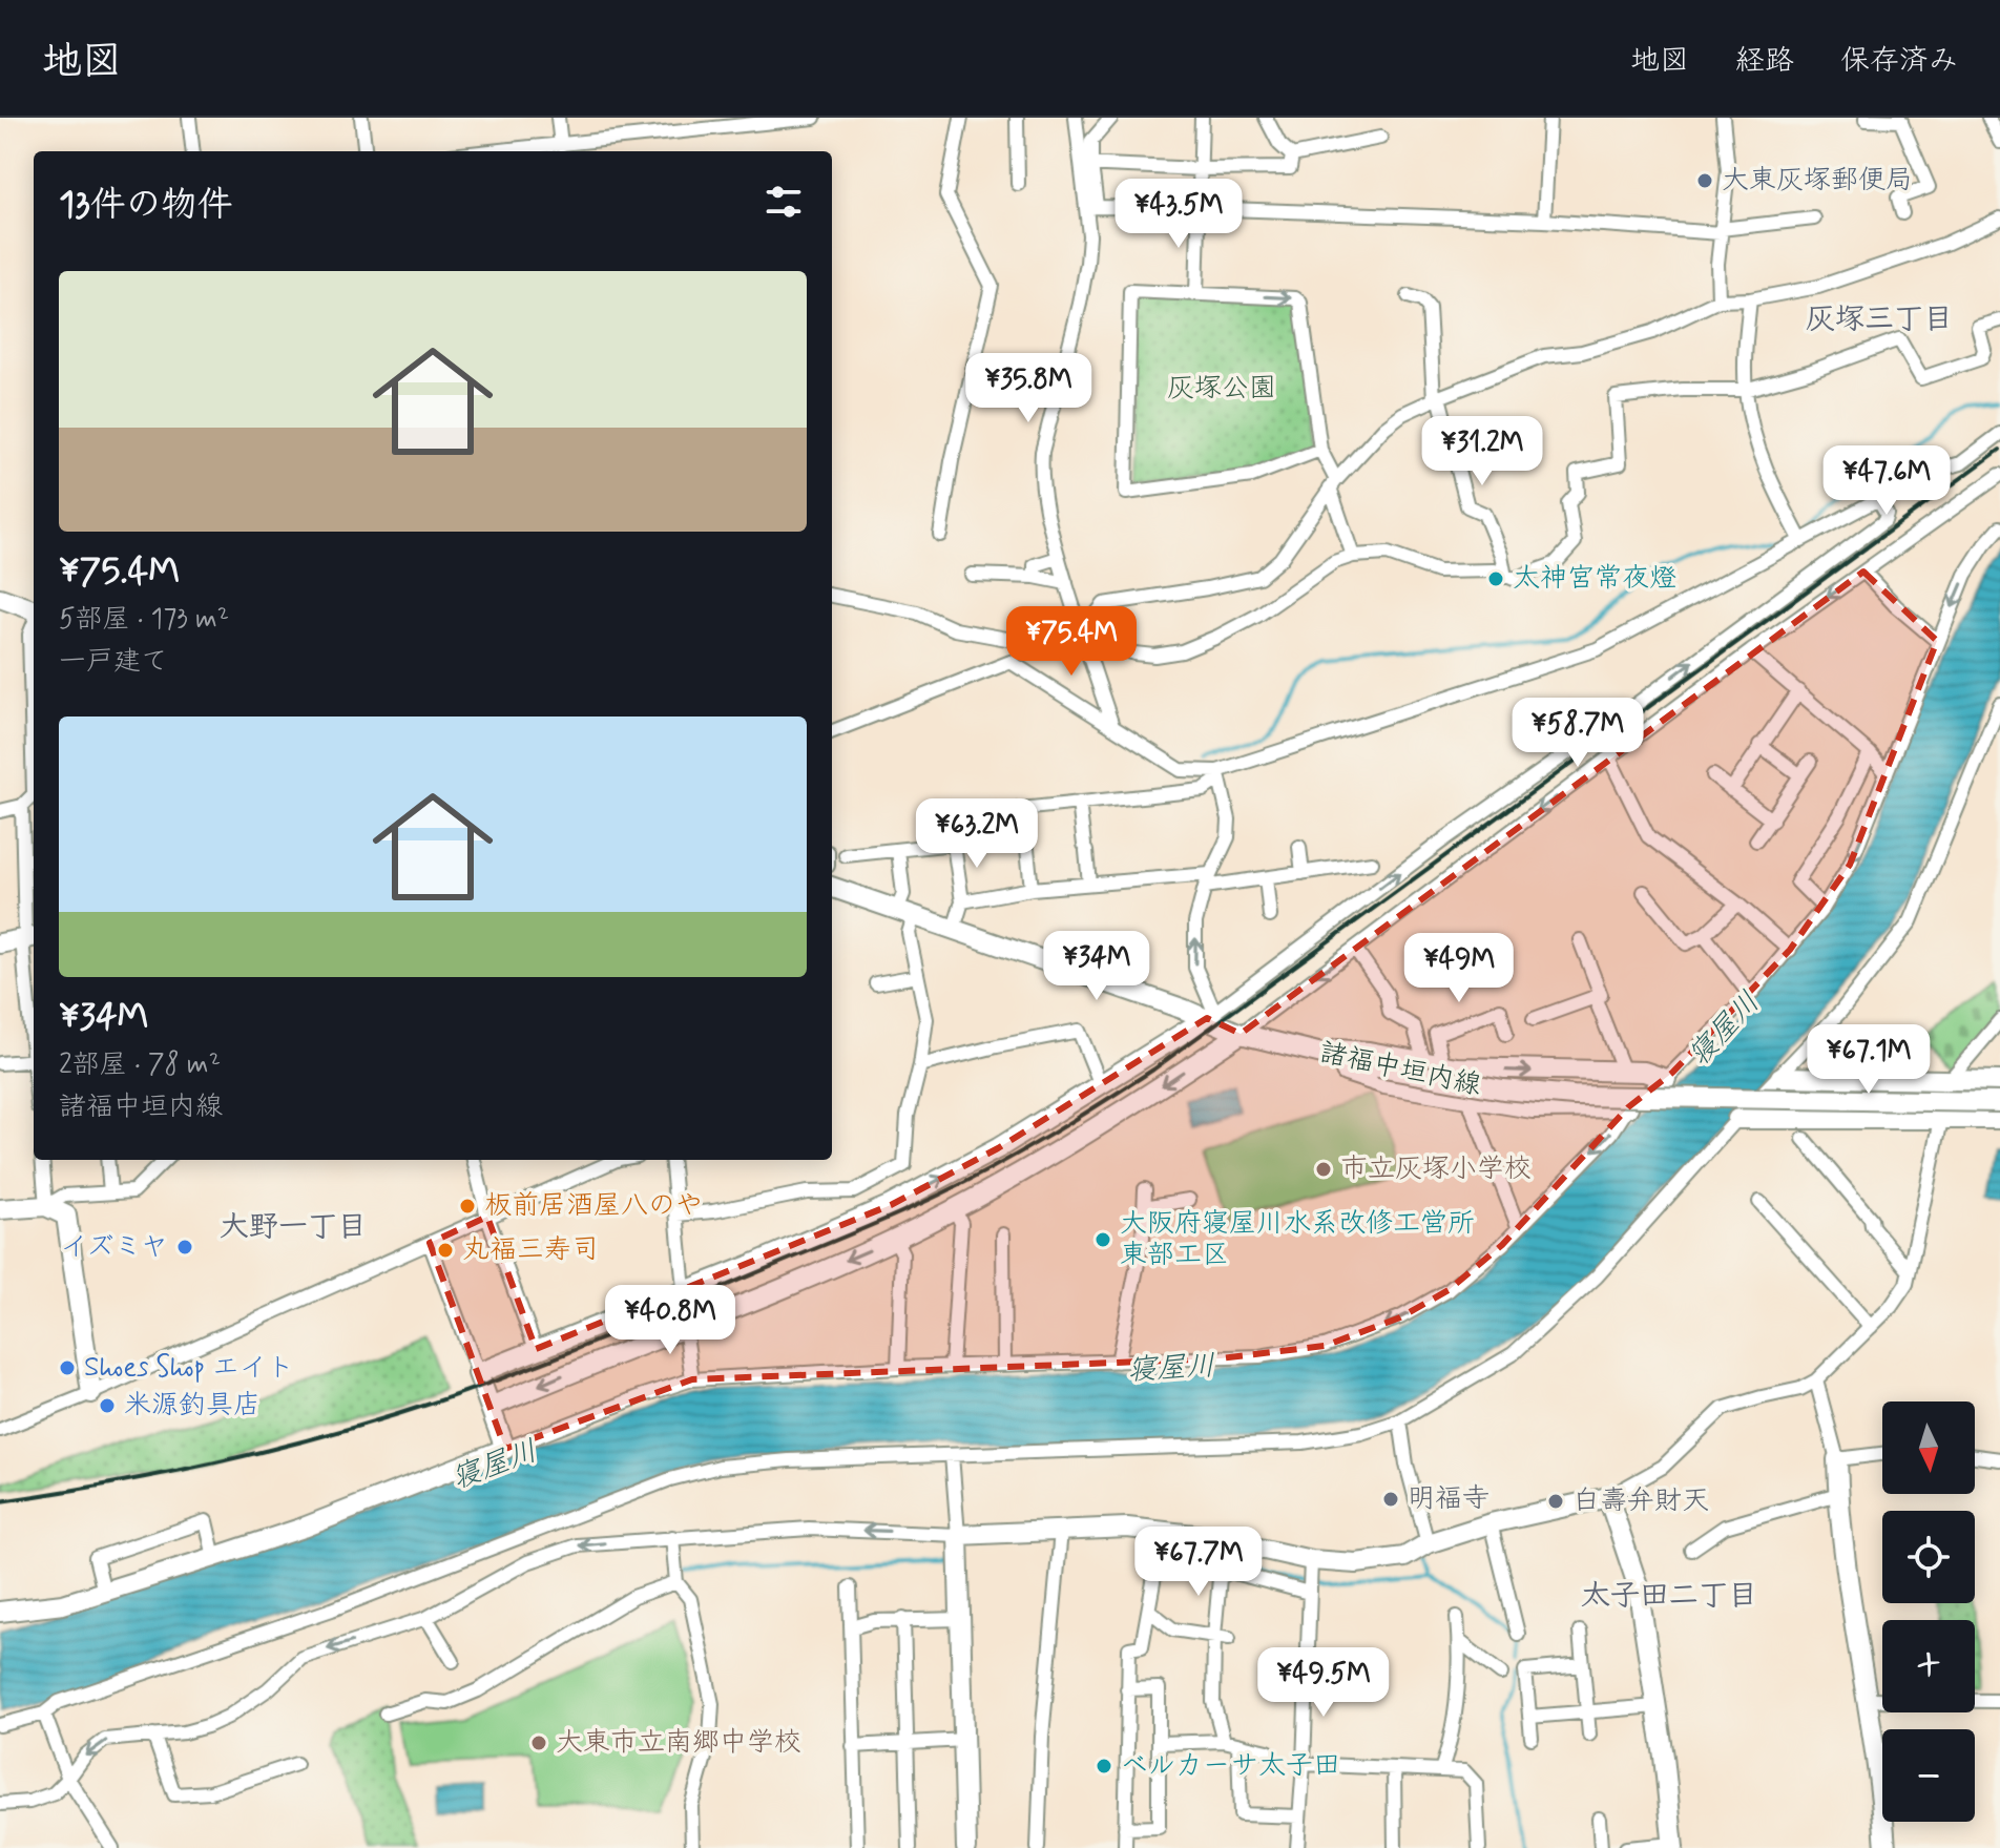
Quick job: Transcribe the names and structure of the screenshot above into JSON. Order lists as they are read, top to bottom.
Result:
{
  "streets": {
    "street": ["諸福中垣内線"]
  },
  "districts": ["灰塚三丁目", "大野一丁目", "太子田二丁目"],
  "water": ["寝屋川"],
  "parks": ["灰塚公園"],
  "places": [
    "大東灰塚郵便局",
    "太神宮常夜燈",
    "市立灰塚小学校",
    "板前居酒屋八のや",
    "大阪府寝屋川水系改修工営所 東部工区",
    "イズミヤ",
    "丸福三寿司",
    "Shoes Shop エイト",
    "米源釣具店",
    "明福寺",
    "白壽弁財天",
    "大東市立南郷中学校",
    "ベルカーサ太子田"
  ],
  "north": "bottom",
  "page": {
    "header": "地図",
    "nav": ["地図", "経路", "保存済み"],
    "heading": "13件の物件",
    "price": [
      "¥43.5M",
      "¥35.8M",
      "¥31.2M",
      "¥47.6M",
      "¥75.4M",
      "¥58.7M",
      "¥63.2M",
      "¥34M",
      "¥49M",
      "¥67.1M",
      "¥40.8M",
      "¥67.7M",
      "¥49.5M"
    ],
    "list": [
      {
        "name": "¥75.4M",
        "note": "5部屋 · 173 m² · 一戸建て"
      },
      {
        "name": "¥34M",
        "note": "2部屋 · 78 m² · 諸福中垣内線"
      }
    ],
    "map_buttons": ["+", "−"]
  }
}
